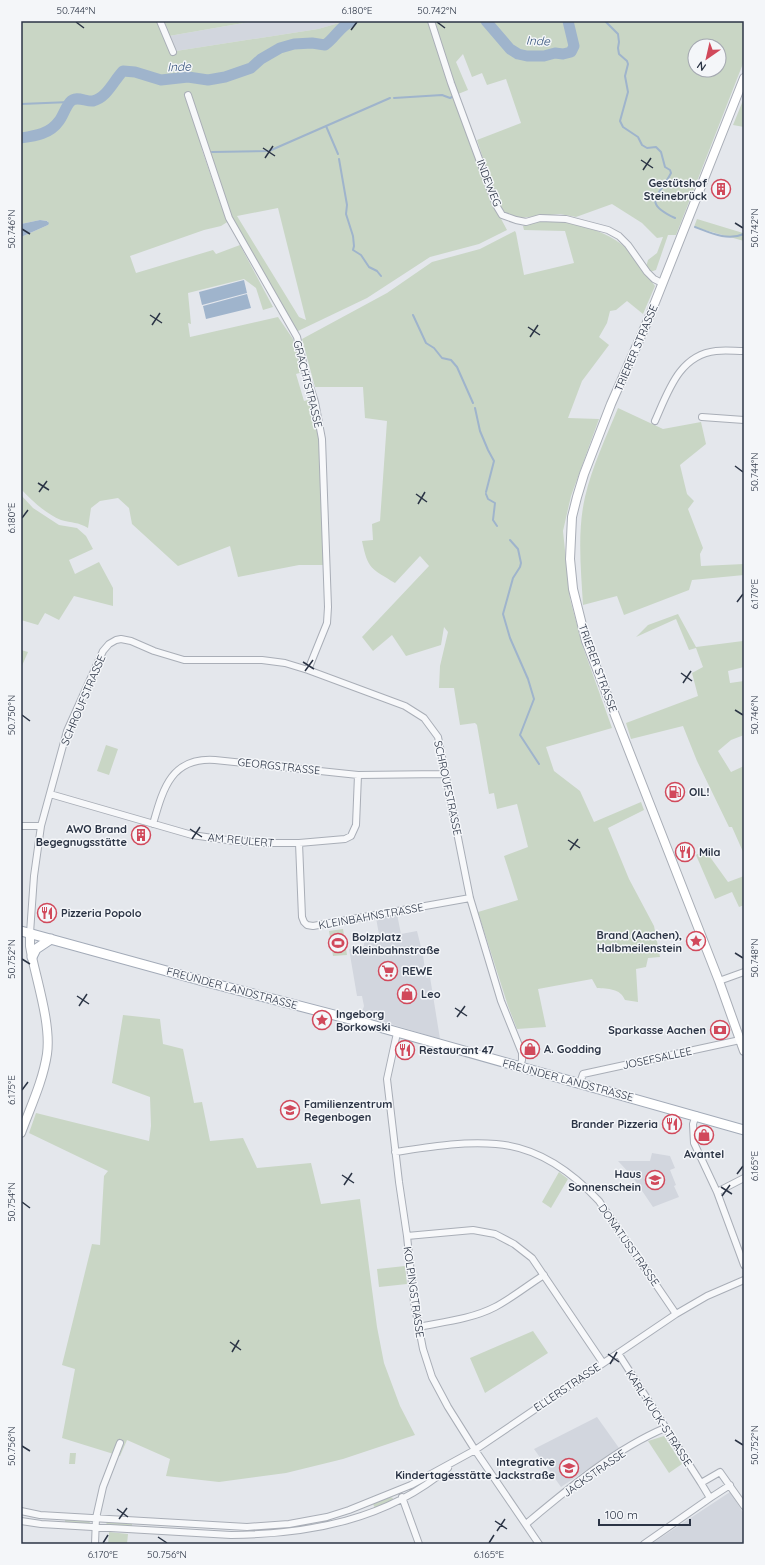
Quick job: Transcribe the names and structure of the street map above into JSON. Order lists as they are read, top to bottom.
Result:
{
  "streets": {
    "main road": ["TRIERER STRASSE", "FREUNDER LANDSTRASSE"],
    "street": [
      "INDEWEG",
      "GRACHTSTRASSE",
      "SCHROUFSTRASSE",
      "GEORGSTRASSE",
      "AM REULERT",
      "KLEINBAHNSTRASSE",
      "JOSEFSALLEE",
      "DONATUSSTRASSE",
      "KOLPINGSTRASSE",
      "ELLERSTRASSE",
      "KARL-KUCK-STRASSE",
      "JACKSTRASSE"
    ]
  },
  "crossings": [
    ["INDEWEG", "TRIERER STRASSE"],
    ["TRIERER STRASSE", "JOSEFSALLEE"],
    ["GRACHTSTRASSE", "SCHROUFSTRASSE"],
    ["SCHROUFSTRASSE", "GEORGSTRASSE"],
    ["SCHROUFSTRASSE", "AM REULERT"],
    ["SCHROUFSTRASSE", "KLEINBAHNSTRASSE"],
    ["SCHROUFSTRASSE", "FREUNDER LANDSTRASSE"],
    ["GEORGSTRASSE", "AM REULERT"],
    ["AM REULERT", "KLEINBAHNSTRASSE"],
    ["FREUNDER LANDSTRASSE", "JOSEFSALLEE"],
    ["FREUNDER LANDSTRASSE", "KOLPINGSTRASSE"],
    ["DONATUSSTRASSE", "KOLPINGSTRASSE"],
    ["DONATUSSTRASSE", "ELLERSTRASSE"],
    ["KOLPINGSTRASSE", "ELLERSTRASSE"],
    ["KOLPINGSTRASSE", "JACKSTRASSE"],
    ["ELLERSTRASSE", "KARL-KUCK-STRASSE"],
    ["KARL-KUCK-STRASSE", "JACKSTRASSE"]
  ],
  "water": ["Inde"],
  "places": {
    "building": ["Gestütshof Steinebrück", "AWO Brand Begegnugsstätte"],
    "fuel station": ["OIL!"],
    "restaurant": [
      "Mila",
      "Pizzeria Popolo",
      "Restaurant 47",
      "Brander Pizzeria"
    ],
    "place": ["Brand (Aachen), Halbmeilenstein", "Ingeborg Borkowski"],
    "sports": ["Bolzplatz Kleinbahnstraße"],
    "supermarket": ["REWE"],
    "shop": ["Leo", "A. Godding", "Avantel"],
    "bank": ["Sparkasse Aachen"],
    "school or university": ["Familienzentrum Regenbogen", "Haus Sonnenschein", "Integrative Kindertagesstätte Jackstraße"]
  },
  "scale_bar": "100 m",
  "north": "bottom left",
  "coordinates": [
    "50.744°N",
    "6.180°E",
    "50.742°N",
    "50.746°N",
    "6.170°E",
    "50.750°N",
    "50.748°N",
    "50.752°N",
    "6.175°E",
    "6.165°E",
    "50.754°N",
    "50.756°N"
  ]
}
